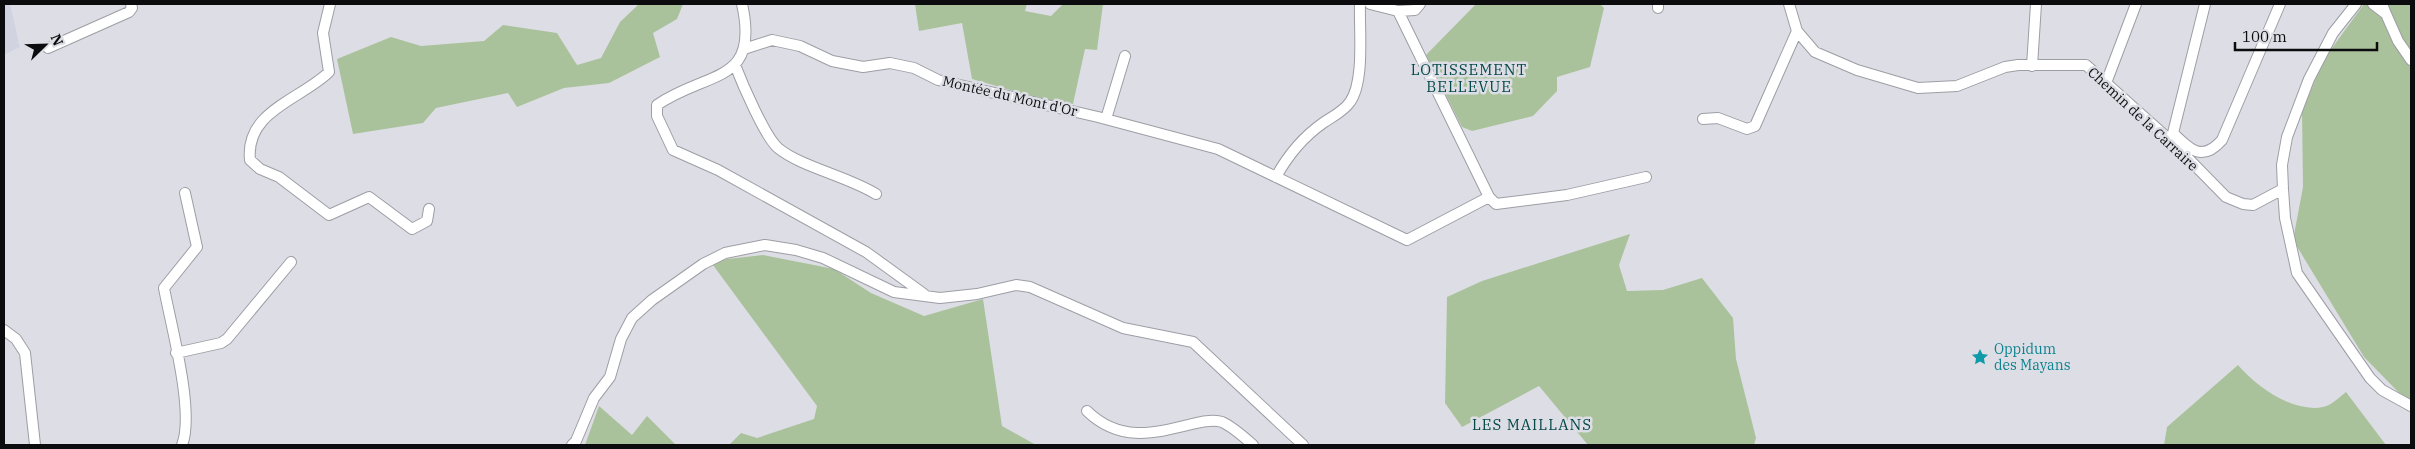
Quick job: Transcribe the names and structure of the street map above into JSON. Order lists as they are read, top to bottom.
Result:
{
  "streets": {
    "street": ["Montée du Mont d'Or", "Chemin de la Carraire"]
  },
  "districts": ["LOTISSEMENT BELLEVUE", "LES MAILLANS"],
  "places": {
    "place": ["Oppidum des Mayans"]
  },
  "scale_bar": "100 m",
  "north": "top right"
}
